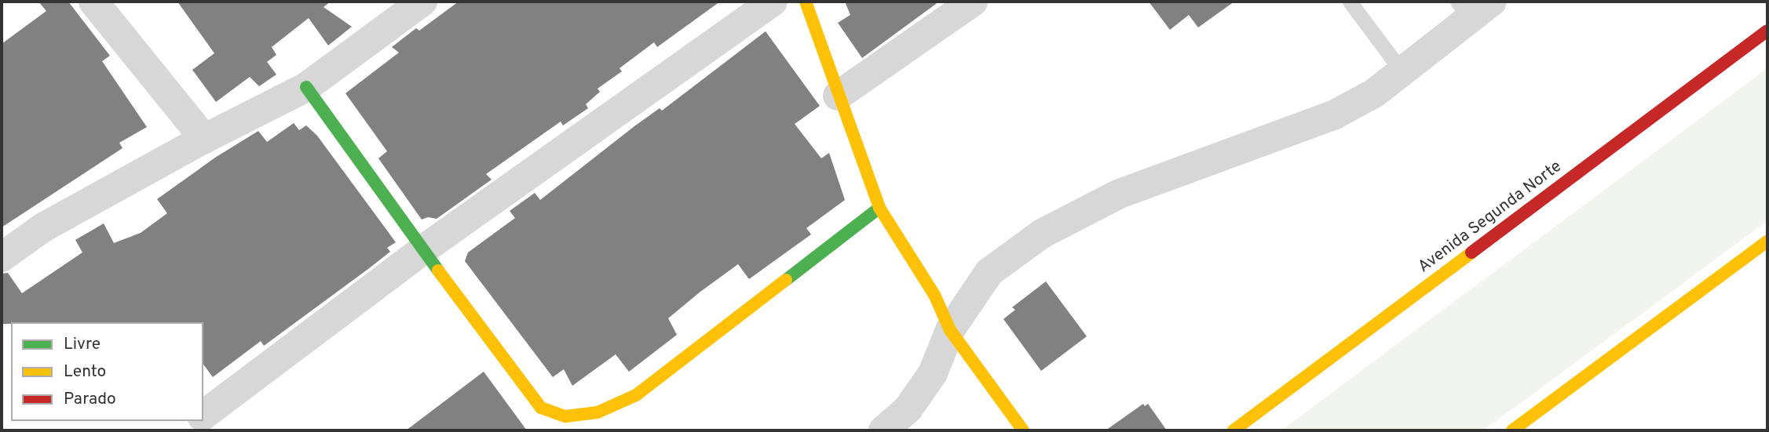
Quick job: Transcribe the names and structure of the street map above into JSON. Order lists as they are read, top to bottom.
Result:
{
  "streets": {
    "street": ["Avenida Segunda Norte"]
  },
  "legend": ["Livre", "Lento", "Parado"]
}
